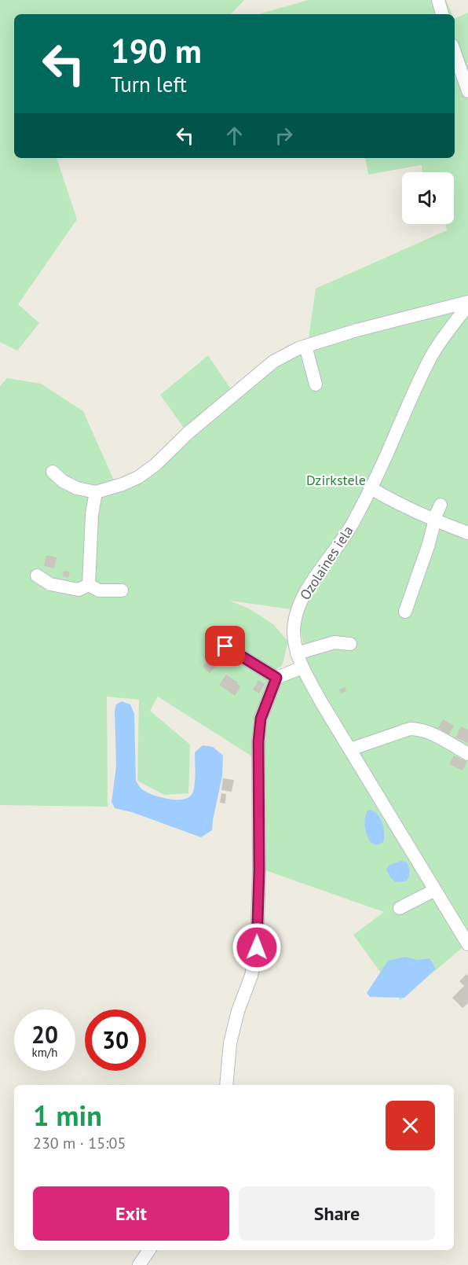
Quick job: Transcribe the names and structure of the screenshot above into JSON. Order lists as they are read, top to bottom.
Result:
{
  "streets": {
    "street": ["Ozolaines iela"]
  },
  "parks": ["Dzirkstele"],
  "page": {
    "turn": ["190 m", "Turn left"],
    "speed": "20 km/h",
    "limit": "30",
    "heading": ["1 min", "230 m · 15:05"],
    "buttons": ["Exit", "Share"]
  }
}
